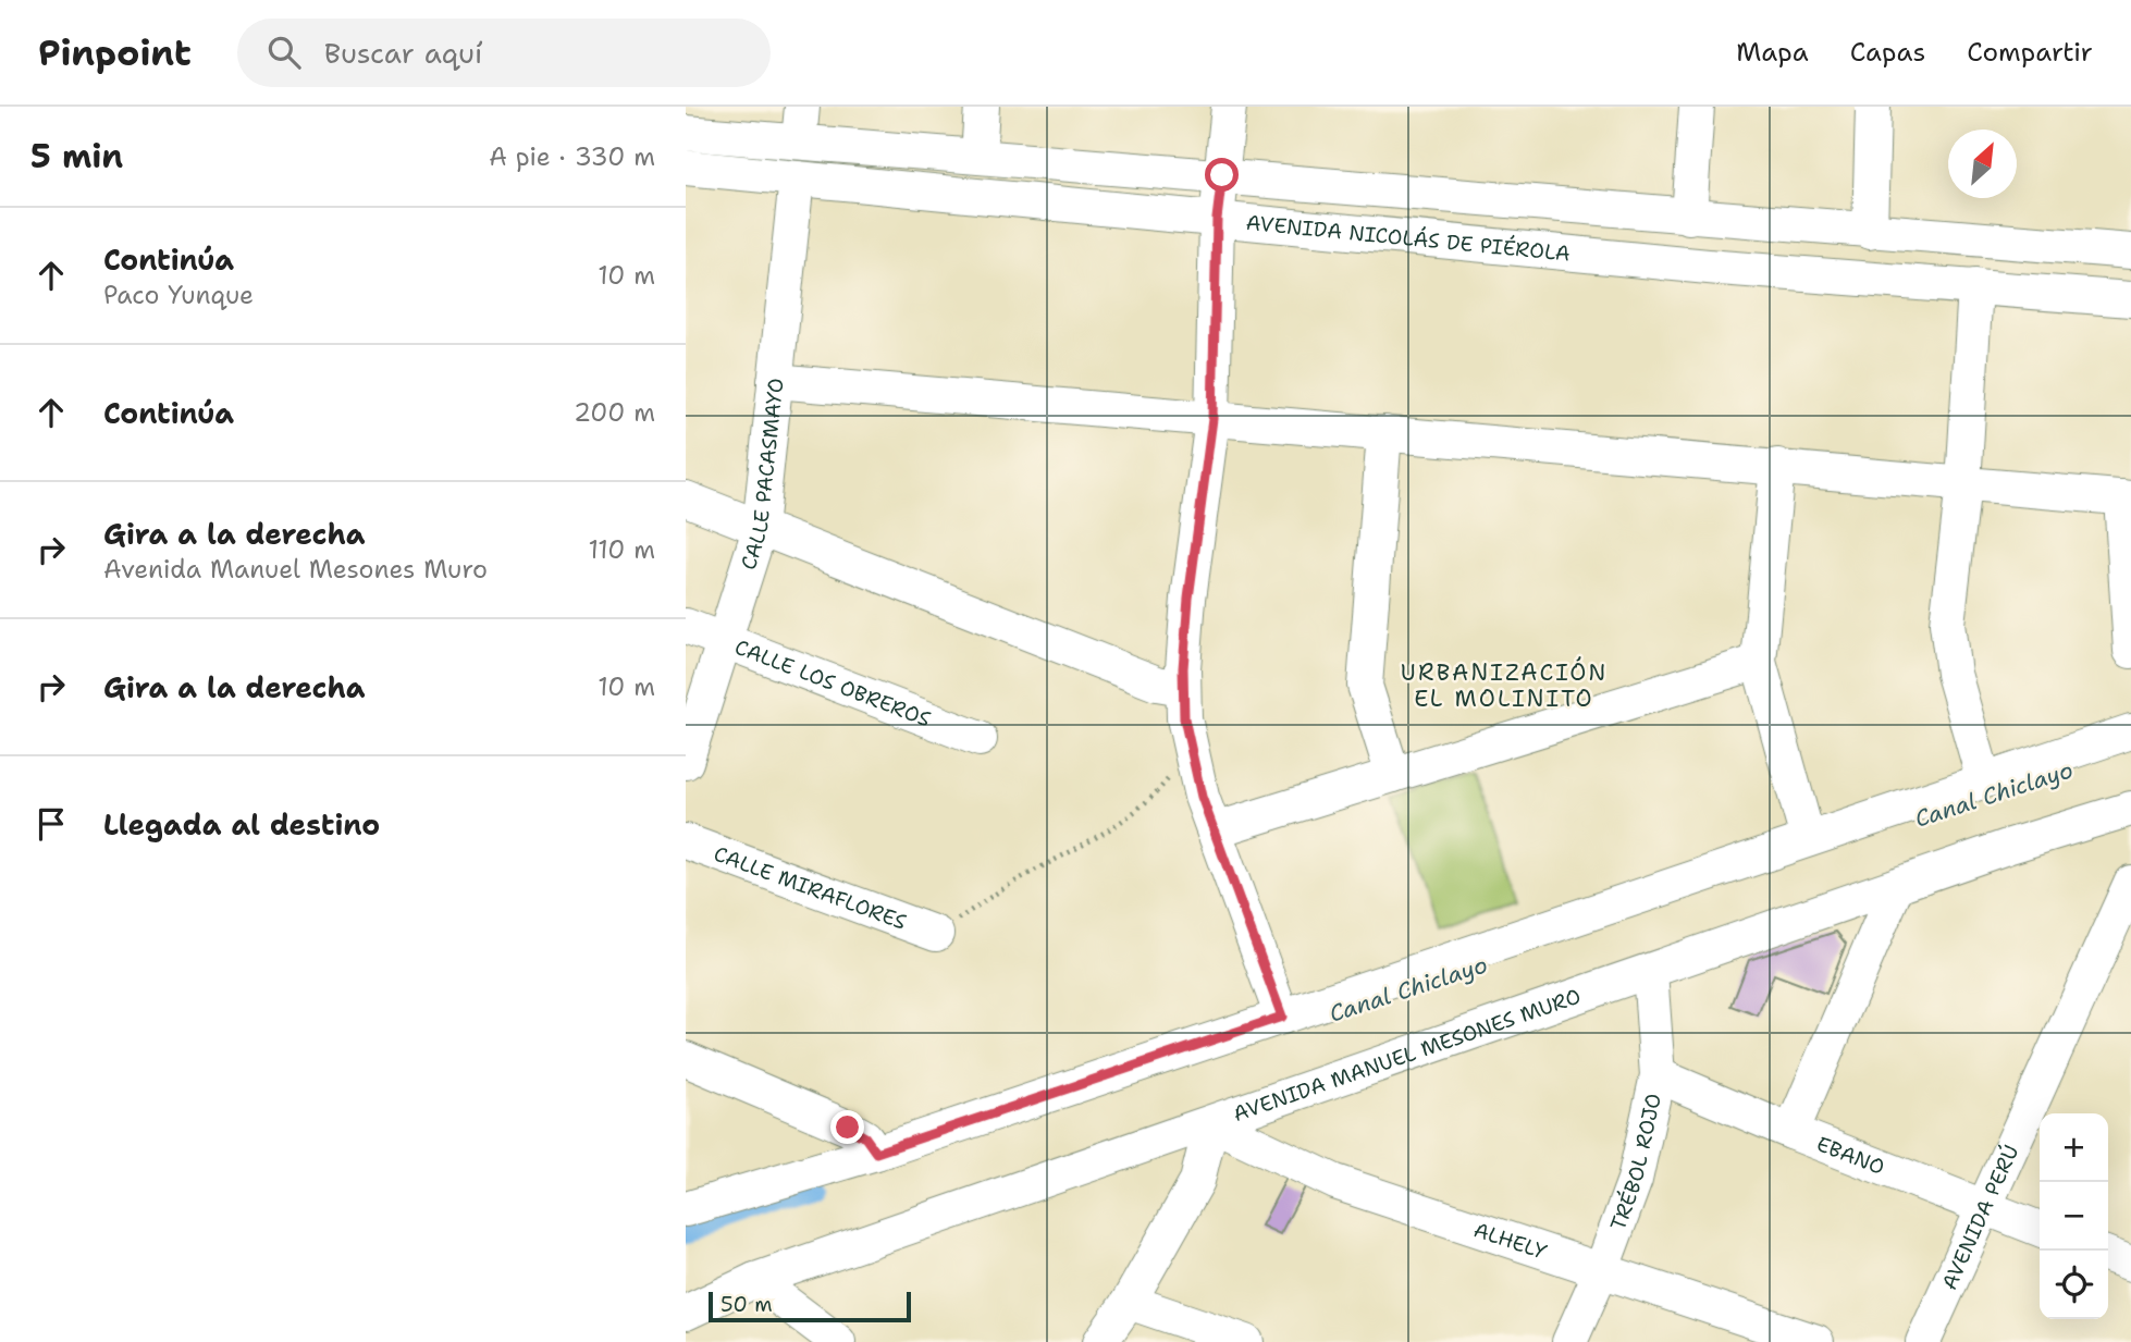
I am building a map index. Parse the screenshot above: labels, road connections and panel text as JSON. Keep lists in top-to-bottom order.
{
  "streets": {
    "street": [
      "AVENIDA NICOLÁS DE PIÉROLA",
      "CALLE PACASMAYO",
      "CALLE LOS OBREROS",
      "CALLE MIRAFLORES",
      "AVENIDA MANUEL MESONES MURO",
      "EBANO",
      "TRÉBOL ROJO",
      "AVENIDA PERÚ",
      "ALHELY"
    ]
  },
  "crossings": [
    ["AVENIDA NICOLÁS DE PIÉROLA", "CALLE PACASMAYO"],
    ["CALLE PACASMAYO", "CALLE LOS OBREROS"],
    ["AVENIDA MANUEL MESONES MURO", "TRÉBOL ROJO"],
    ["AVENIDA MANUEL MESONES MURO", "ALHELY"],
    ["EBANO", "TRÉBOL ROJO"],
    ["EBANO", "AVENIDA PERÚ"],
    ["TRÉBOL ROJO", "ALHELY"]
  ],
  "districts": ["URBANIZACIÓN EL MOLINITO"],
  "water": ["Canal Chiclayo"],
  "scale_bar": "50 m",
  "north": "top right",
  "page": {
    "header": "Pinpoint",
    "search": "Buscar aquí",
    "nav": ["Mapa", "Capas", "Compartir"],
    "heading": ["5 min", "A pie · 330 m"],
    "list": [
      ["Continúa", "Paco Yunque", "10 m"],
      ["Continúa", "200 m"],
      ["Gira a la derecha", "Avenida Manuel Mesones Muro", "110 m"],
      ["Gira a la derecha", "10 m"],
      "Llegada al destino"
    ],
    "map_buttons": ["+", "−"],
    "scale": "50 m"
  }
}
